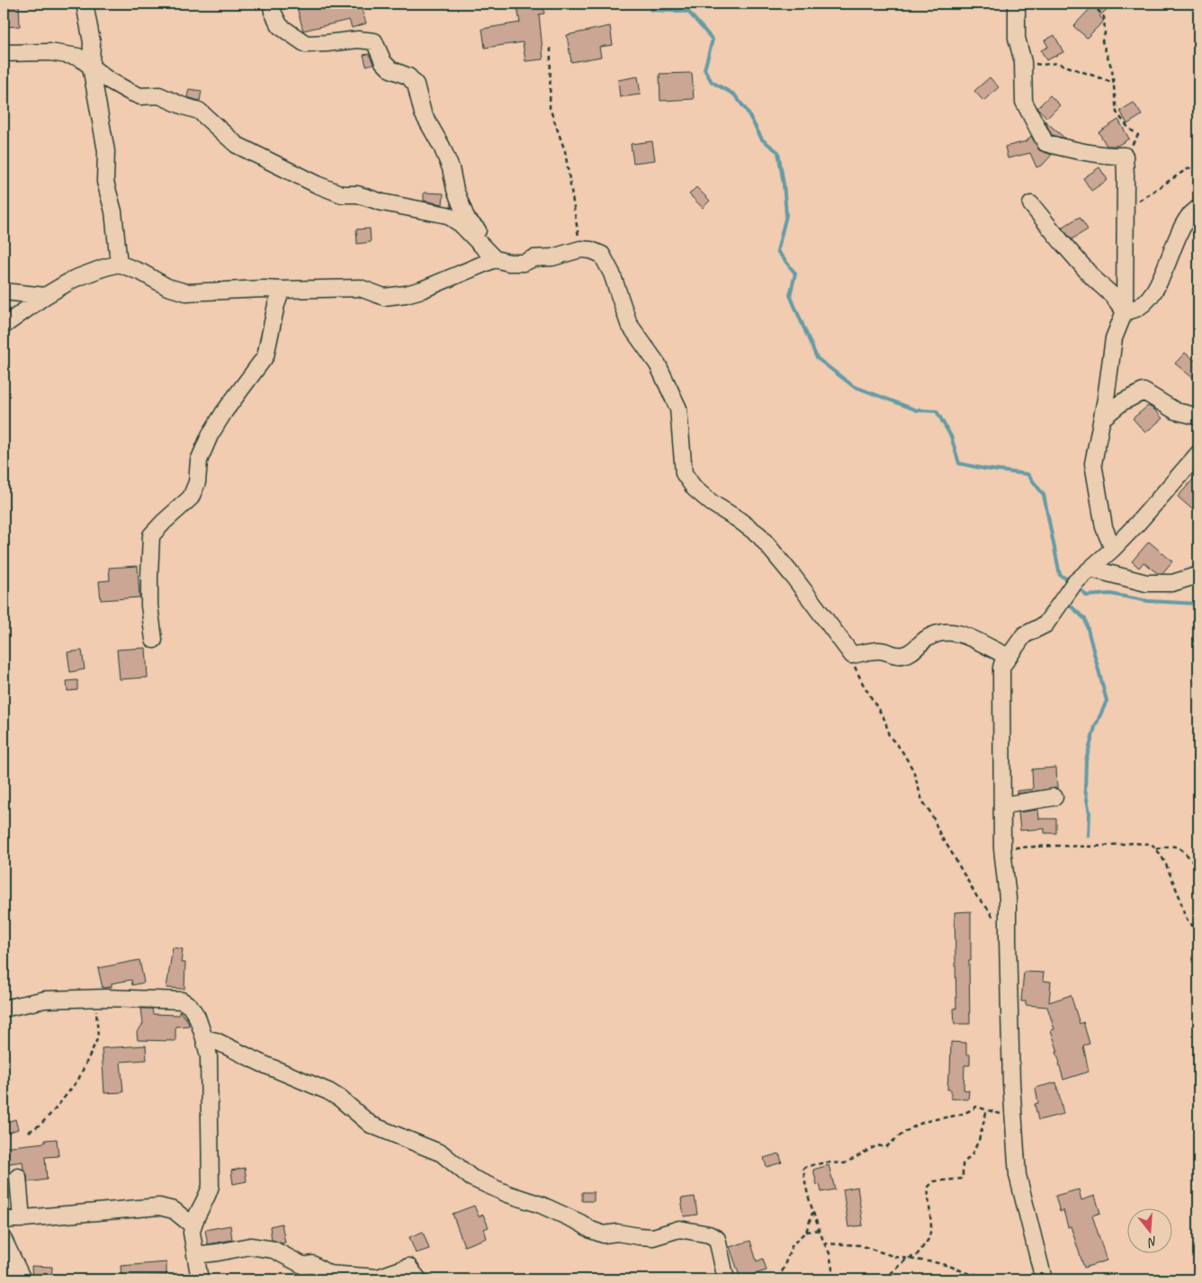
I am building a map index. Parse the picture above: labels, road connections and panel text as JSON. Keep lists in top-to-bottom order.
{
  "north": "bottom"
}
